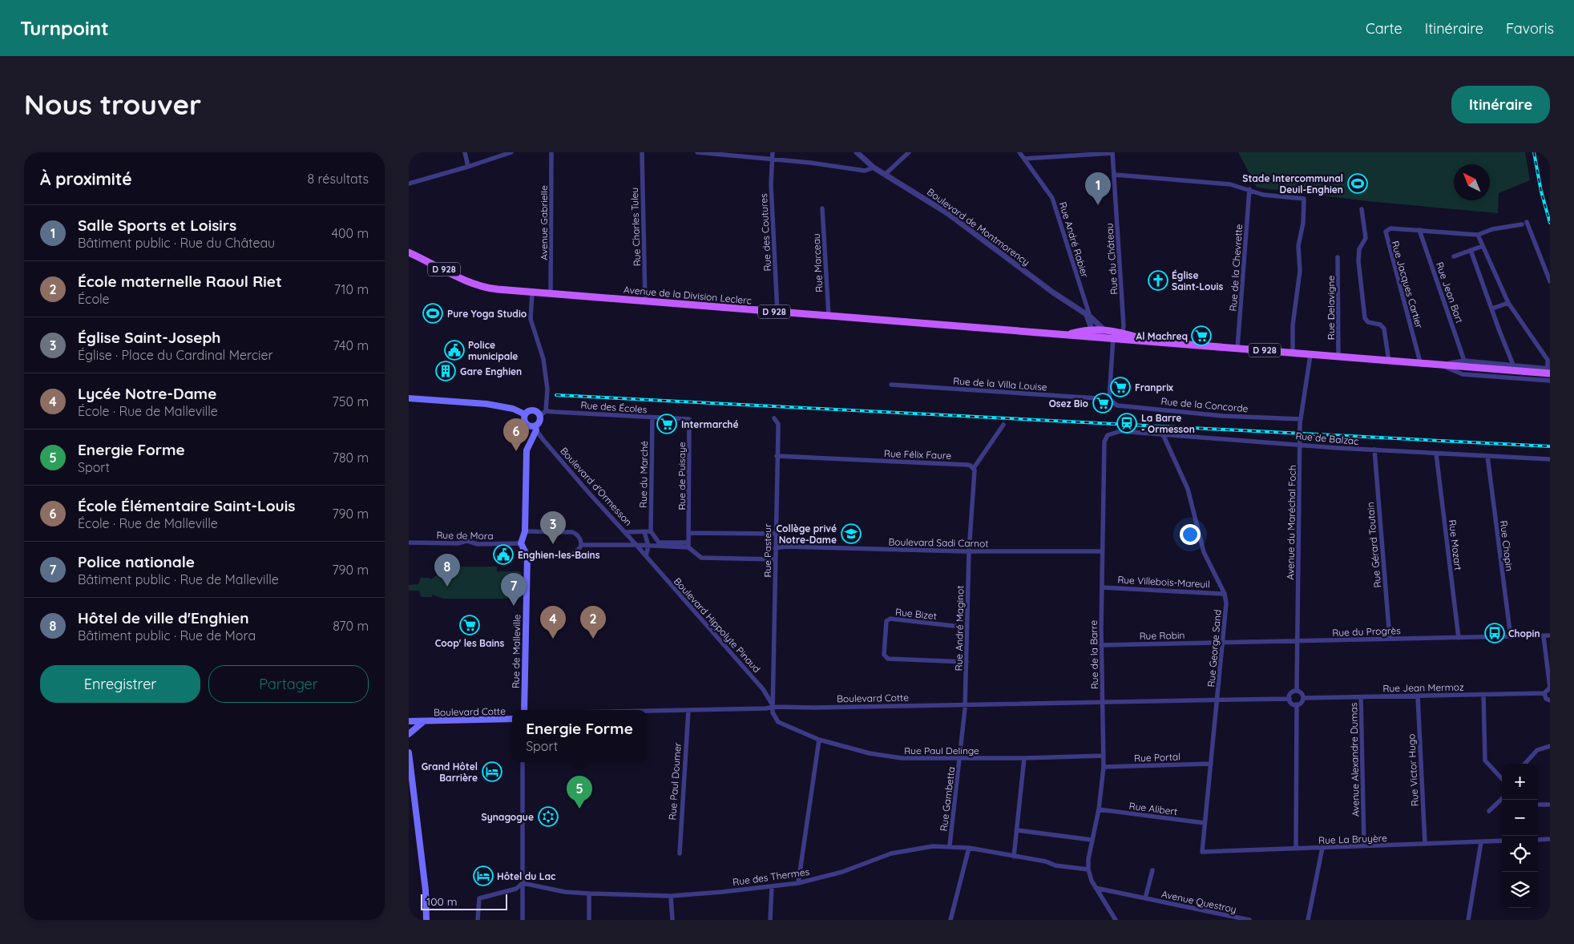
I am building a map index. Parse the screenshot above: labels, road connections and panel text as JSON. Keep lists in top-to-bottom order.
{
  "streets": {
    "main road": [
      "D 928",
      "Avenue de la Division Leclerc",
      "Rue de Malleville",
      "Boulevard Cotte"
    ],
    "street": [
      "Avenue Gabrielle",
      "Rue Charles Tuleu",
      "Boulevard de Montmorency",
      "Rue des Coutures",
      "Rue André Rabier",
      "Rue du Château",
      "Rue Marceau",
      "Rue de la Chevrette",
      "Rue Jacques Cartier",
      "Rue Jean Bart",
      "Rue Delavigne",
      "Rue de la Villa Louise",
      "Rue de la Concorde",
      "Rue des Écoles",
      "Rue de Balzac",
      "Rue Félix Faure",
      "Rue du Marché",
      "Rue de Puisaye",
      "Boulevard d'Ormesson",
      "Avenue du Maréchal Foch",
      "Rue de Mora",
      "Boulevard Sadi Carnot",
      "Rue Gérard Toutain",
      "Rue Mozart",
      "Rue Chopin",
      "Rue Pasteur",
      "Rue Villebois-Mareuil",
      "Rue Bizet",
      "Boulevard Hippolyte Pinaud",
      "Rue André Maginot",
      "Rue du Progrès",
      "Rue Robin",
      "Rue George Sand",
      "Rue de la Barre",
      "Rue Jean Mermoz",
      "Rue Paul Delinge",
      "Rue Portal",
      "Avenue Alexandre Dumas",
      "Rue Victor Hugo",
      "Rue Paul Doumer",
      "Rue Gambetta",
      "Rue Alibert",
      "Rue La Bruyère",
      "Rue des Thermes",
      "Avenue Questroy"
    ]
  },
  "crossings": [
    ["Avenue Gabrielle", "Avenue de la Division Leclerc"],
    ["Rue Charles Tuleu", "Avenue de la Division Leclerc"],
    ["Boulevard de Montmorency", "Rue André Rabier"],
    ["Boulevard de Montmorency", "Avenue de la Division Leclerc"],
    ["Rue des Coutures", "Avenue de la Division Leclerc"],
    ["Rue du Château", "Avenue de la Division Leclerc"],
    ["Rue du Château", "Rue de la Villa Louise"],
    ["Rue du Château", "Rue de la Concorde"],
    ["Rue Marceau", "Avenue de la Division Leclerc"],
    ["Rue de la Chevrette", "D 928"],
    ["Rue de la Chevrette", "Avenue de la Division Leclerc"],
    ["D 928", "Avenue de la Division Leclerc"],
    ["D 928", "Rue Delavigne"],
    ["D 928", "Avenue du Maréchal Foch"],
    ["Rue Jacques Cartier", "Rue Jean Bart"],
    ["Rue de la Villa Louise", "Rue de la Concorde"],
    ["Rue de la Concorde", "Avenue du Maréchal Foch"],
    ["Rue des Écoles", "Rue du Marché"],
    ["Rue des Écoles", "Rue de Puisaye"],
    ["Rue de Balzac", "Avenue du Maréchal Foch"],
    ["Rue de Balzac", "Rue Gérard Toutain"],
    ["Rue de Balzac", "Rue Mozart"],
    ["Rue de Balzac", "Rue Chopin"],
    ["Rue de Balzac", "Rue George Sand"],
    ["Rue de Balzac", "Rue de la Barre"],
    ["Rue Félix Faure", "Rue Pasteur"],
    ["Boulevard d'Ormesson", "Boulevard Hippolyte Pinaud"],
    ["Avenue du Maréchal Foch", "Rue du Progrès"],
    ["Avenue du Maréchal Foch", "Rue Jean Mermoz"],
    ["Rue de Mora", "Rue de Malleville"],
    ["Boulevard Sadi Carnot", "Rue Pasteur"],
    ["Boulevard Sadi Carnot", "Rue André Maginot"],
    ["Boulevard Sadi Carnot", "Rue de la Barre"],
    ["Rue Gérard Toutain", "Rue du Progrès"],
    ["Rue Mozart", "Rue du Progrès"],
    ["Rue Chopin", "Rue du Progrès"],
    ["Rue Pasteur", "Boulevard Hippolyte Pinaud"],
    ["Rue Pasteur", "Boulevard Cotte"],
    ["Rue Pasteur", "Rue Paul Delinge"],
    ["Rue Villebois-Mareuil", "Rue George Sand"],
    ["Rue Villebois-Mareuil", "Rue de la Barre"],
    ["Rue Bizet", "Rue André Maginot"],
    ["Boulevard Hippolyte Pinaud", "Boulevard Cotte"],
    ["Boulevard Hippolyte Pinaud", "Rue Paul Delinge"],
    ["Rue André Maginot", "Boulevard Cotte"],
    ["Rue André Maginot", "Rue Gambetta"],
    ["Rue du Progrès", "Rue Robin"],
    ["Rue du Progrès", "Rue George Sand"],
    ["Rue Robin", "Rue George Sand"],
    ["Rue Robin", "Rue de la Barre"],
    ["Rue George Sand", "Boulevard Cotte"],
    ["Rue George Sand", "Rue Portal"],
    ["Rue George Sand", "Rue Alibert"],
    ["Rue George Sand", "Rue La Bruyère"],
    ["Rue de la Barre", "Boulevard Cotte"],
    ["Rue de la Barre", "Rue Paul Delinge"],
    ["Rue de la Barre", "Rue Portal"],
    ["Rue de la Barre", "Rue Alibert"],
    ["Rue de la Barre", "Rue des Thermes"],
    ["Rue Jean Mermoz", "Avenue Alexandre Dumas"],
    ["Rue Jean Mermoz", "Rue Victor Hugo"],
    ["Boulevard Cotte", "Rue Paul Delinge"],
    ["Boulevard Cotte", "Rue Paul Doumer"],
    ["Boulevard Cotte", "Rue Gambetta"],
    ["Rue Paul Delinge", "Rue Gambetta"],
    ["Avenue Alexandre Dumas", "Rue La Bruyère"],
    ["Rue Victor Hugo", "Rue La Bruyère"],
    ["Rue Gambetta", "Rue des Thermes"]
  ],
  "places": {
    "sports": ["Stade Intercommunal Deuil-Enghien", "Pure Yoga Studio"],
    "church": ["Église Saint-Louis"],
    "supermarket": [
      "Al Machreq",
      "Franprix",
      "Osez Bio",
      "Intermarché",
      "Coop' les Bains"
    ],
    "public building": ["Police municipale", "Enghien-les-Bains"],
    "building": ["Gare Enghien"],
    "station": ["La Barre - Ormesson"],
    "school or university": ["Collège privé Notre-Dame"],
    "bus stop": ["Chopin"],
    "hotel": ["Grand Hôtel Barrière", "Hôtel du Lac"],
    "synagogue": ["Synagogue"]
  },
  "scale_bar": "100 m",
  "north": "top left",
  "page": {
    "header": "Turnpoint",
    "nav": ["Carte", "Itinéraire", "Favoris"],
    "buttons": [
      "Itinéraire",
      ["Enregistrer", "Partager"]
    ],
    "title": "Nous trouver",
    "heading": ["À proximité", "8 résultats"],
    "pins": [
      "1",
      "6",
      "3",
      "8",
      "7",
      "2",
      "4",
      "5"
    ],
    "list": [
      {
        "mark": "1",
        "name": "Salle Sports et Loisirs",
        "note": "Bâtiment public · Rue du Château",
        "value": "400 m"
      },
      {
        "mark": "2",
        "name": "École maternelle Raoul Riet",
        "note": "École",
        "value": "710 m"
      },
      {
        "mark": "3",
        "name": "Église Saint-Joseph",
        "note": "Église · Place du Cardinal Mercier",
        "value": "740 m"
      },
      {
        "mark": "4",
        "name": "Lycée Notre-Dame",
        "note": "École · Rue de Malleville",
        "value": "750 m"
      },
      {
        "mark": "5",
        "name": "Energie Forme",
        "note": "Sport",
        "value": "780 m"
      },
      {
        "mark": "6",
        "name": "École Élémentaire Saint-Louis",
        "note": "École · Rue de Malleville",
        "value": "790 m"
      },
      {
        "mark": "7",
        "name": "Police nationale",
        "note": "Bâtiment public · Rue de Malleville",
        "value": "790 m"
      },
      {
        "mark": "8",
        "name": "Hôtel de ville d'Enghien",
        "note": "Bâtiment public · Rue de Mora",
        "value": "870 m"
      }
    ],
    "popup": ["Energie Forme", "Sport"],
    "map_buttons": ["+", "−"],
    "scale": "100 m"
  }
}
